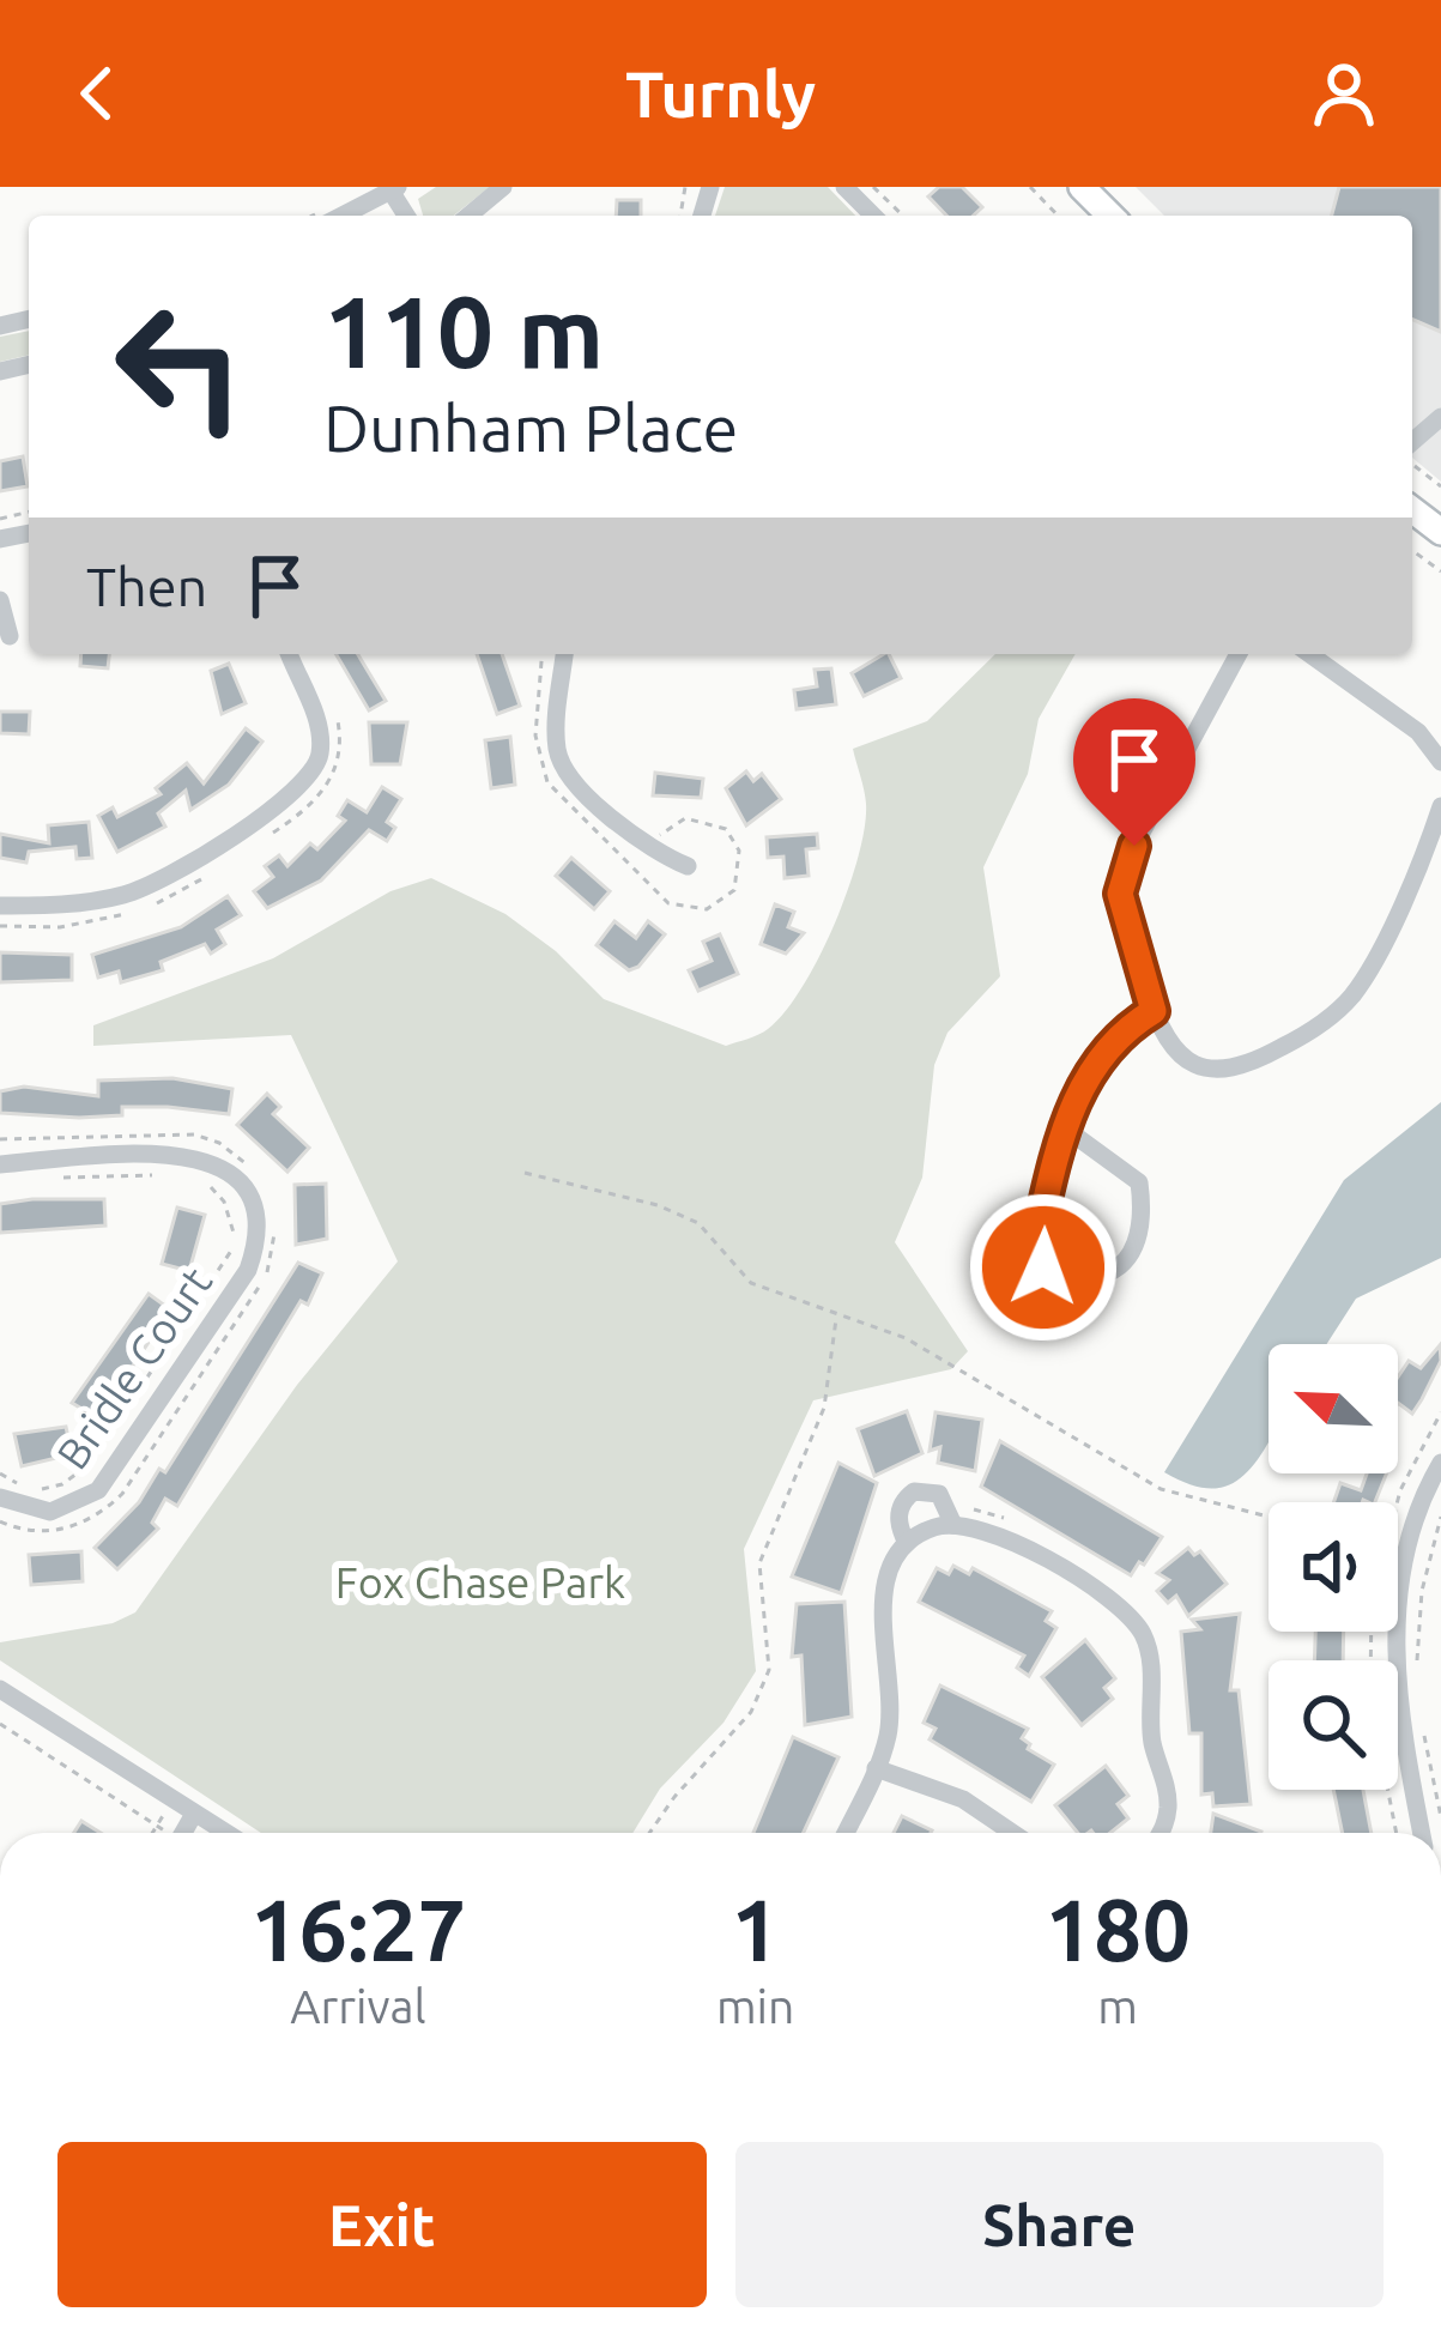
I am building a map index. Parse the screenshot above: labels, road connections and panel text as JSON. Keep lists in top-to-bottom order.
{
  "streets": {
    "street": ["Bridle Court"]
  },
  "parks": ["Fox Chase Park"],
  "north": "top left",
  "page": {
    "header": "Turnly",
    "turn": ["110 m", "Dunham Place"],
    "then": "Then",
    "eta": [
      "16:27",
      "Arrival",
      "1",
      "min",
      "180",
      "m"
    ],
    "buttons": ["Exit", "Share"]
  }
}
